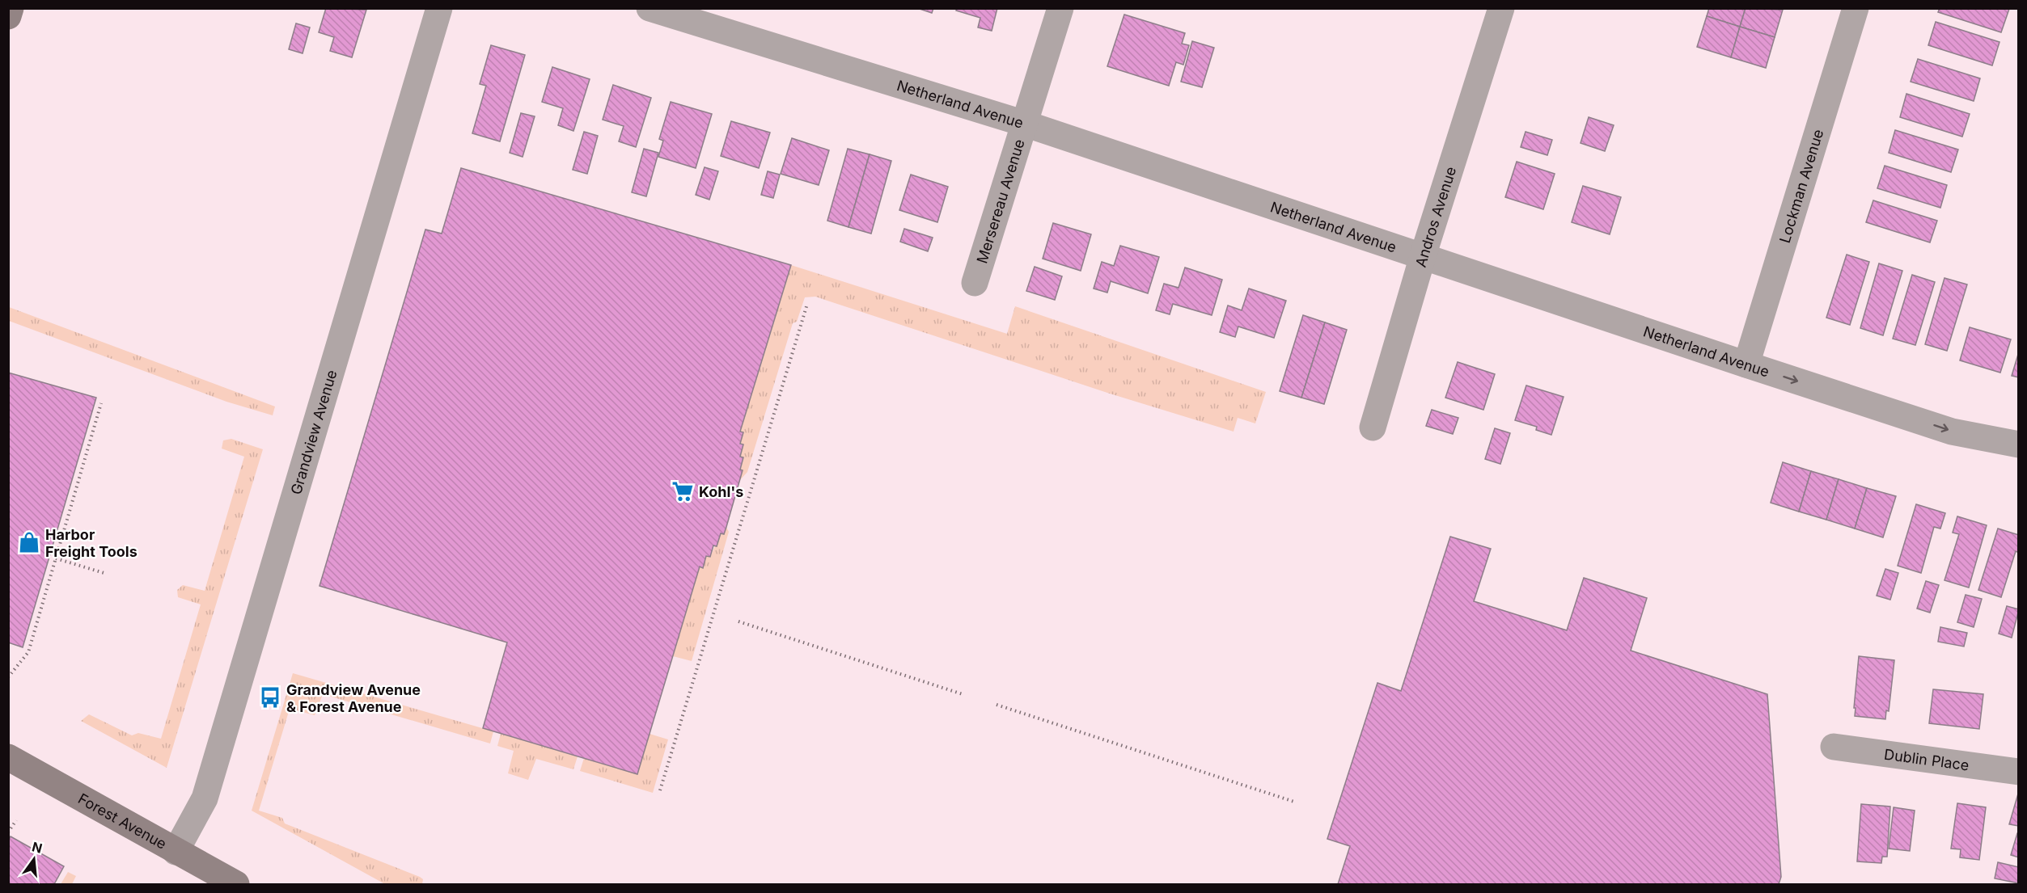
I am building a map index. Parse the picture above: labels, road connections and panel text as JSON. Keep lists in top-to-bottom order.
{
  "streets": {
    "main road": ["Forest Avenue"],
    "street": [
      "Netherland Avenue",
      "Lockman Avenue",
      "Mersereau Avenue",
      "Andros Avenue",
      "Grandview Avenue",
      "Dublin Place"
    ]
  },
  "crossings": [
    ["Netherland Avenue", "Lockman Avenue"],
    ["Netherland Avenue", "Mersereau Avenue"],
    ["Netherland Avenue", "Andros Avenue"],
    ["Grandview Avenue", "Forest Avenue"]
  ],
  "places": {
    "supermarket": ["Kohl's"],
    "shop": ["Harbor Freight Tools"],
    "bus stop": ["Grandview Avenue & Forest Avenue"]
  },
  "north": "top"
}
